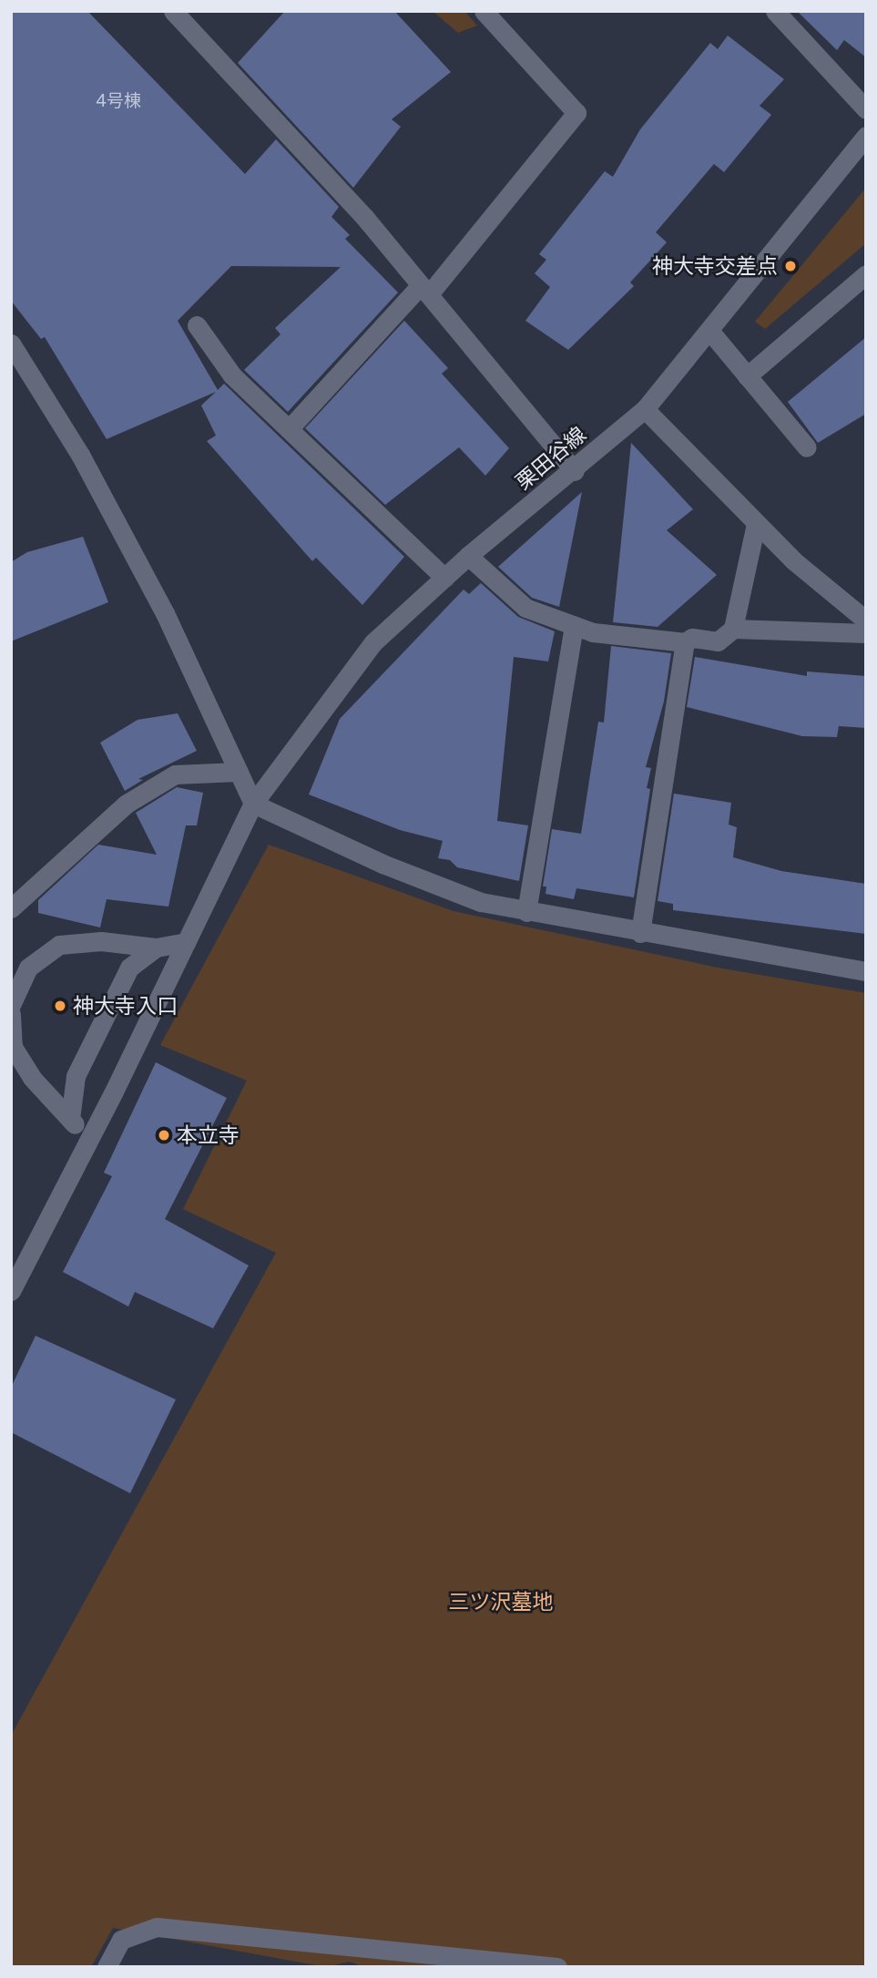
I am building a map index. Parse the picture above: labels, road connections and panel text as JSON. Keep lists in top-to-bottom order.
{
  "streets": {
    "street": ["栗田谷線"]
  },
  "parks": ["三ツ沢墓地"],
  "places": ["神大寺交差点", "神大寺入口", "本立寺"],
  "house_numbers": ["4号棟"]
}
